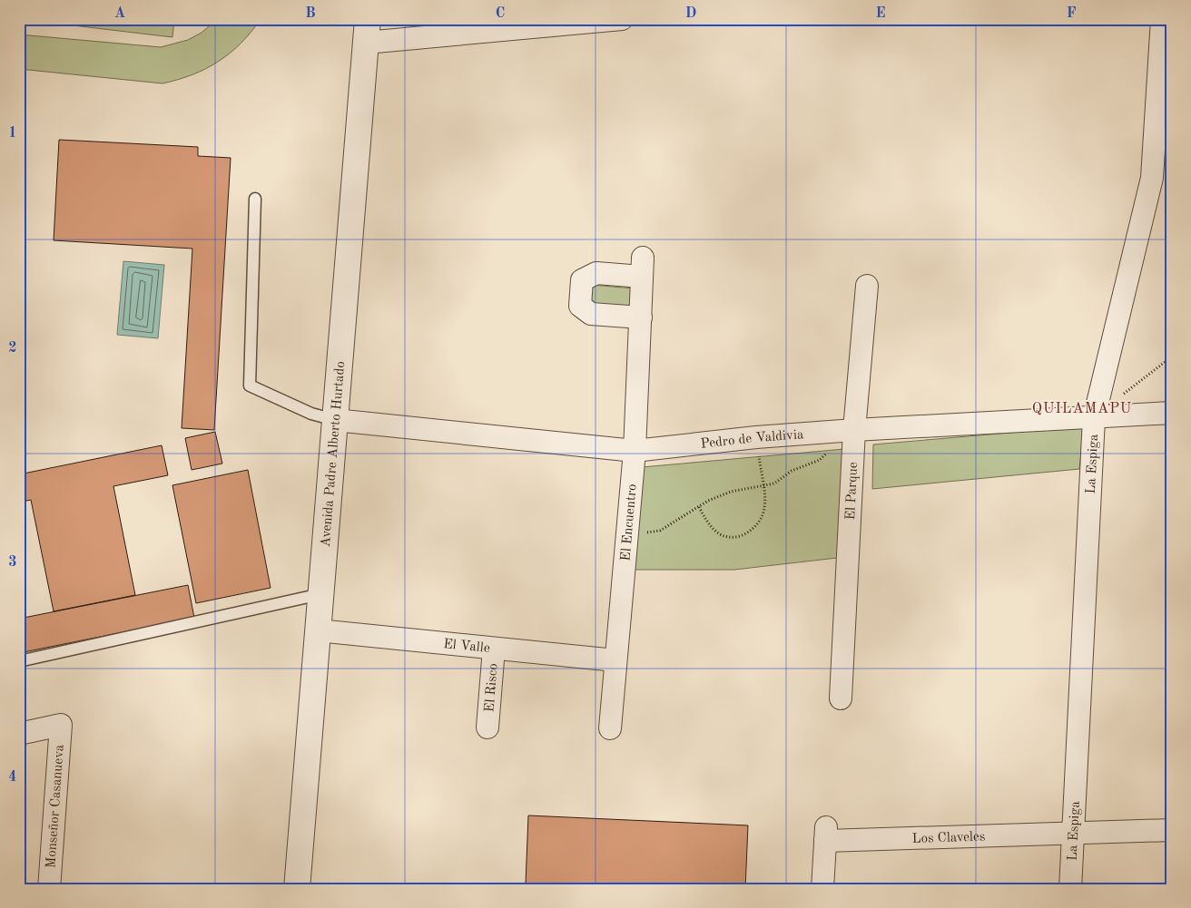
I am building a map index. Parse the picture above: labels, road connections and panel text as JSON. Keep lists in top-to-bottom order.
{
  "streets": {
    "street": [
      "Pedro de Valdivia",
      "Avenida Padre Alberto Hurtado",
      "La Espiga",
      "El Parque",
      "El Encuentro",
      "El Valle",
      "El Risco",
      "Monseñor Casanueva",
      "Los Claveles"
    ]
  },
  "crossings": [
    ["Pedro de Valdivia", "Avenida Padre Alberto Hurtado"],
    ["Pedro de Valdivia", "La Espiga"],
    ["Pedro de Valdivia", "El Parque"],
    ["Pedro de Valdivia", "El Encuentro"],
    ["Avenida Padre Alberto Hurtado", "El Valle"],
    ["La Espiga", "Los Claveles"],
    ["El Encuentro", "El Valle"],
    ["El Valle", "El Risco"]
  ],
  "districts": ["QUILAMAPU"],
  "grid": {
    "columns": [
      "A",
      "B",
      "C",
      "D",
      "E",
      "F"
    ],
    "rows": [
      "1",
      "2",
      "3",
      "4"
    ]
  }
}
